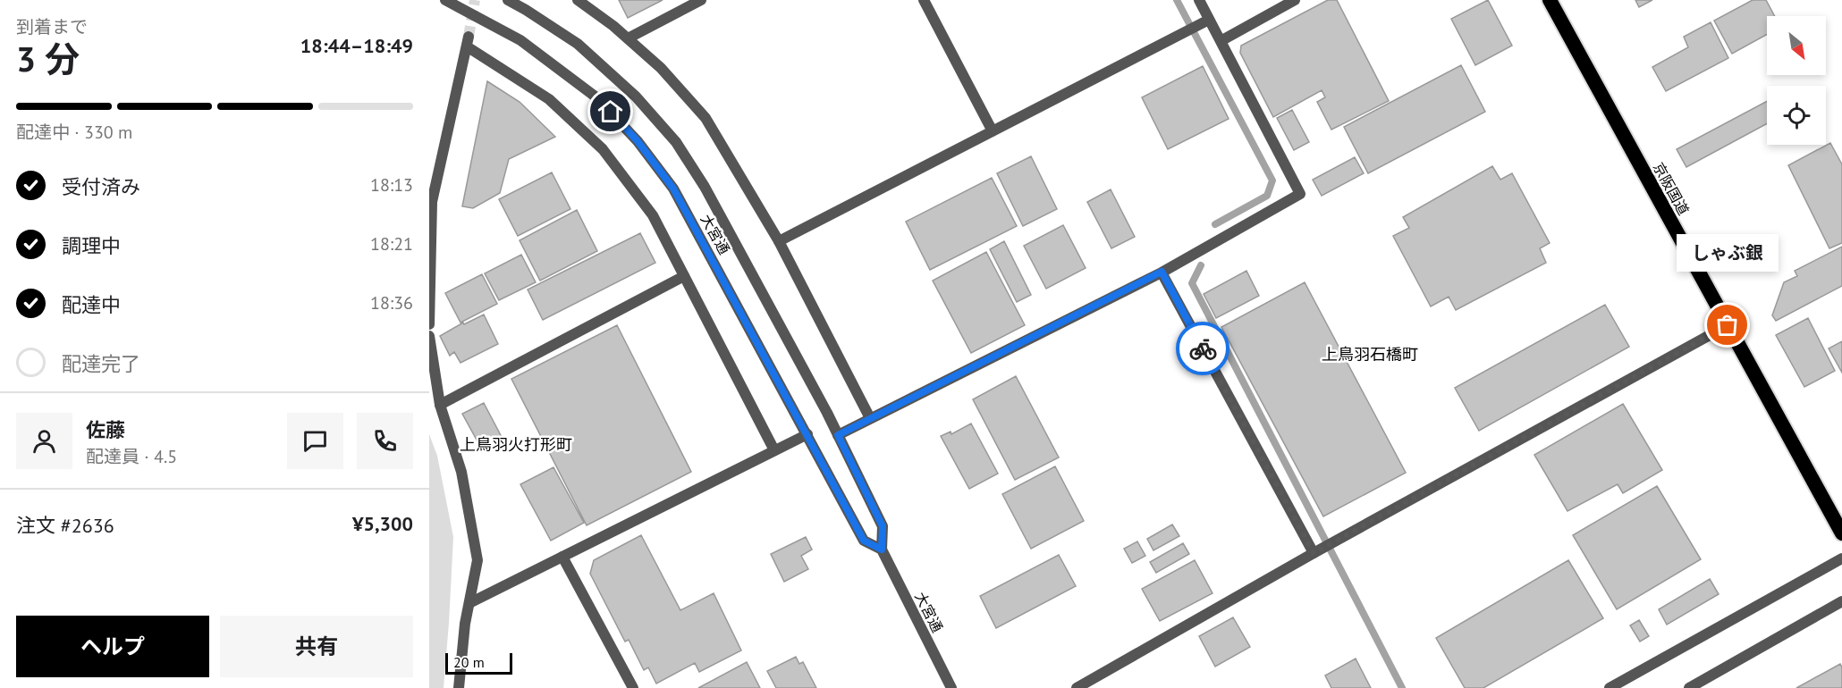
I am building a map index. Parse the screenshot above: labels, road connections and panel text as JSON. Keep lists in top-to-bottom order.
{
  "streets": {
    "highway": ["京阪国道"],
    "street": ["大宮通"]
  },
  "districts": ["上鳥羽石橋町", "上鳥羽火打形町"],
  "places": ["しゃぶ銀"],
  "scale_bar": "20 m",
  "north": "bottom right",
  "page": {
    "heading": ["3 分", "到着まで", "18:44–18:49"],
    "panel": [
      "佐藤",
      "配達員 · 4.5",
      "注文 #2636",
      "¥5,300"
    ],
    "bar": "配達中 · 330 m",
    "list": [
      ["受付済み", "18:13"],
      ["調理中", "18:21"],
      ["配達中", "18:36"],
      "配達完了"
    ],
    "bubble": "しゃぶ銀",
    "buttons": ["ヘルプ", "共有"],
    "scale": "20 m"
  }
}
